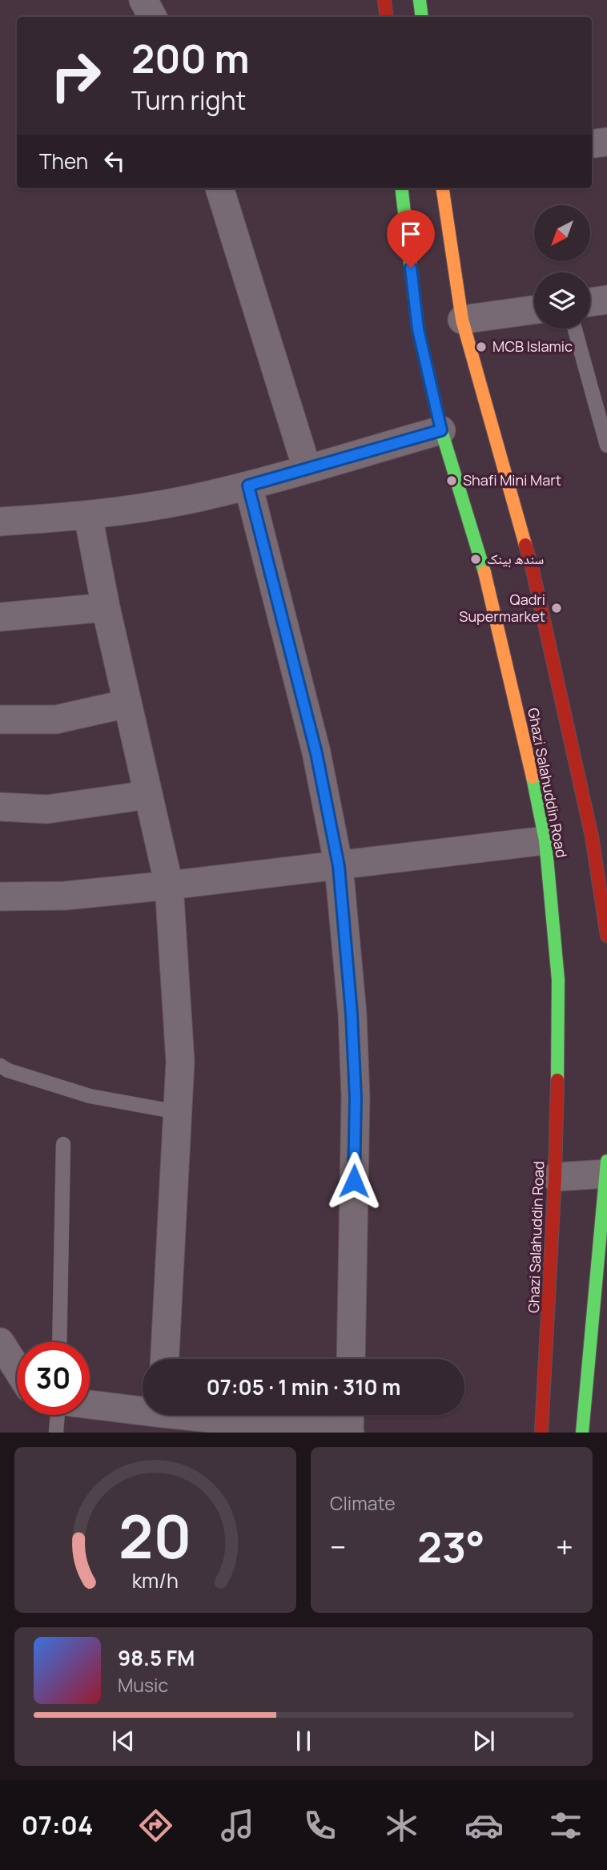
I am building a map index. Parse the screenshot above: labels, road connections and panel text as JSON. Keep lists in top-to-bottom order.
{
  "streets": {
    "main road": ["Ghazi Salahuddin Road"]
  },
  "places": [
    "MCB Islamic",
    "Shafi Mini Mart",
    "سندھ بینک",
    "Qadri Supermarket"
  ],
  "north": "bottom left",
  "page": {
    "turn": ["200 m", "Turn right"],
    "then": "Then",
    "limit": "30",
    "trip": "07:05 · 1 min · 310 m",
    "tile": "Climate",
    "heat": ["−", "23°", "+"],
    "song": ["98.5 FM", "Music"],
    "tabs": "07:04",
    "gauge": ["20", "km/h"]
  }
}
